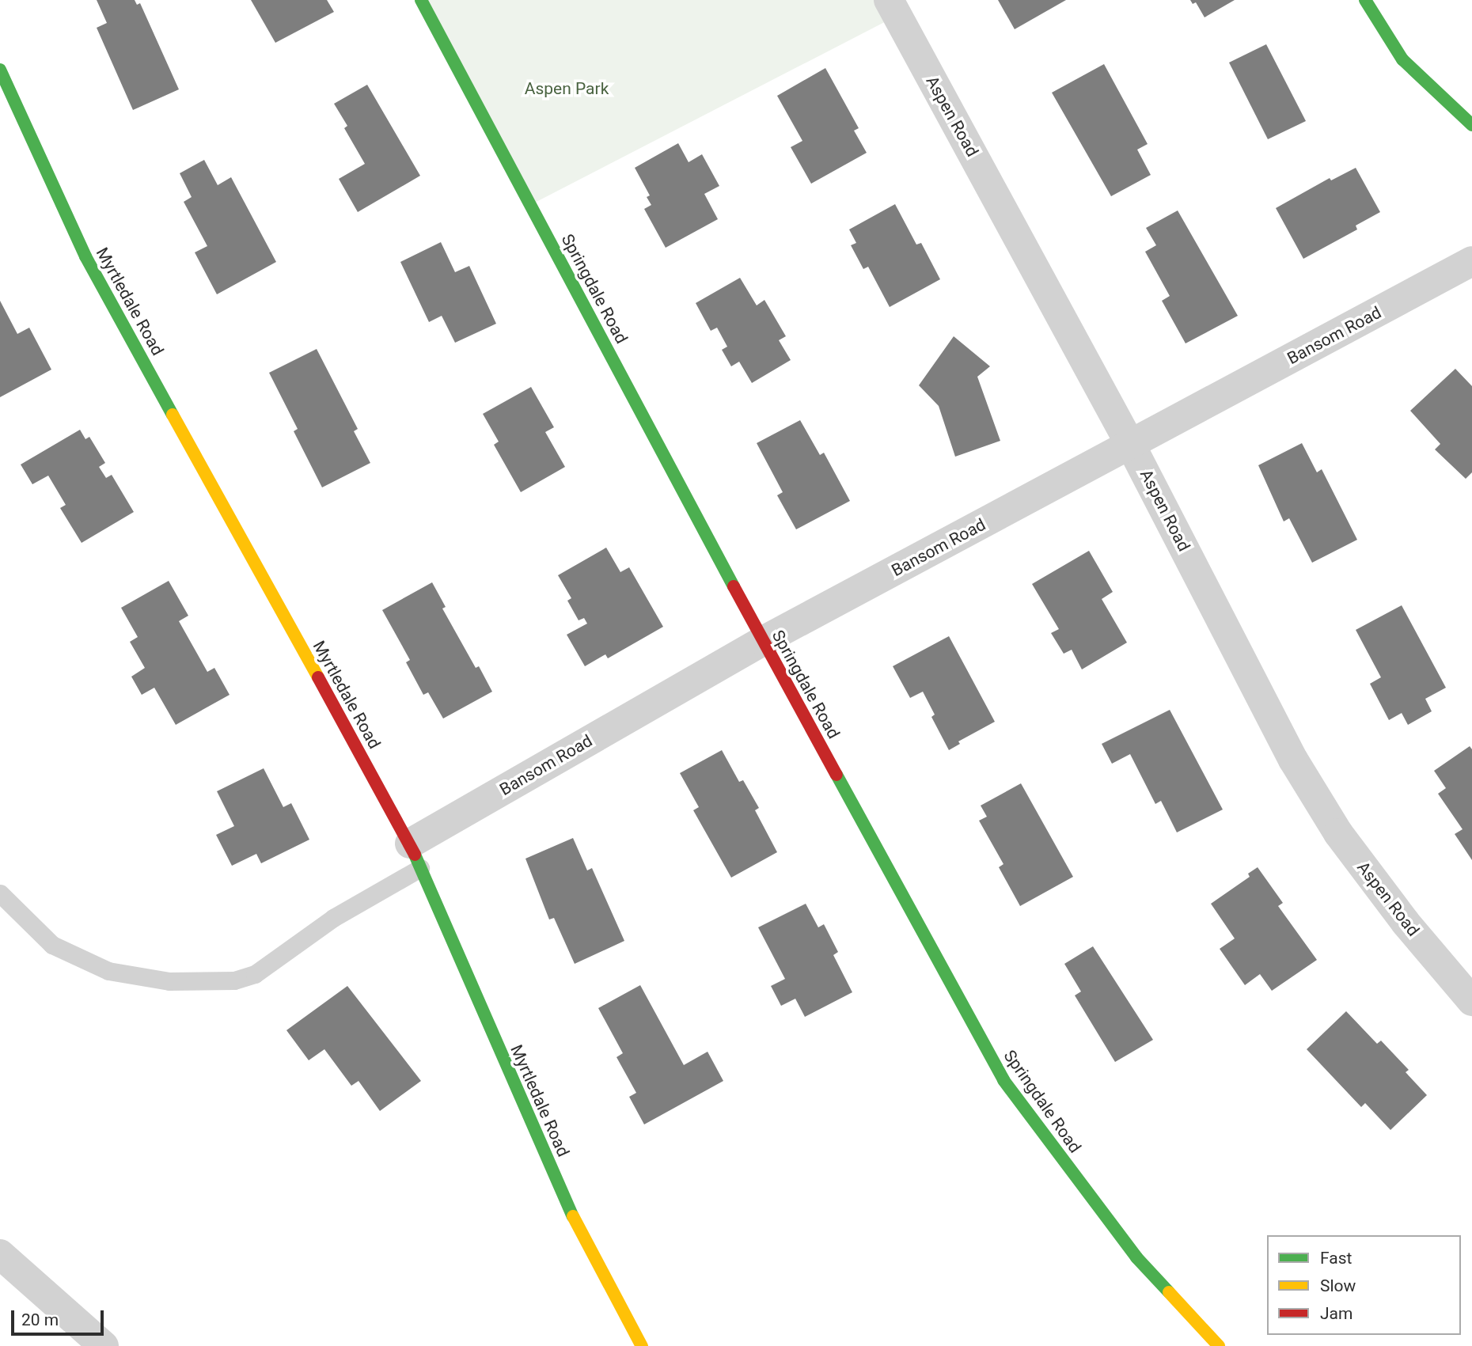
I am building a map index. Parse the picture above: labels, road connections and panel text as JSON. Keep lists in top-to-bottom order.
{
  "streets": {
    "street": [
      "Aspen Road",
      "Springdale Road",
      "Myrtledale Road",
      "Bansom Road"
    ]
  },
  "crossings": [
    ["Aspen Road", "Bansom Road"],
    ["Springdale Road", "Bansom Road"],
    ["Myrtledale Road", "Bansom Road"]
  ],
  "parks": ["Aspen Park"],
  "legend": ["Fast", "Slow", "Jam"],
  "scale_bar": "20 m"
}
